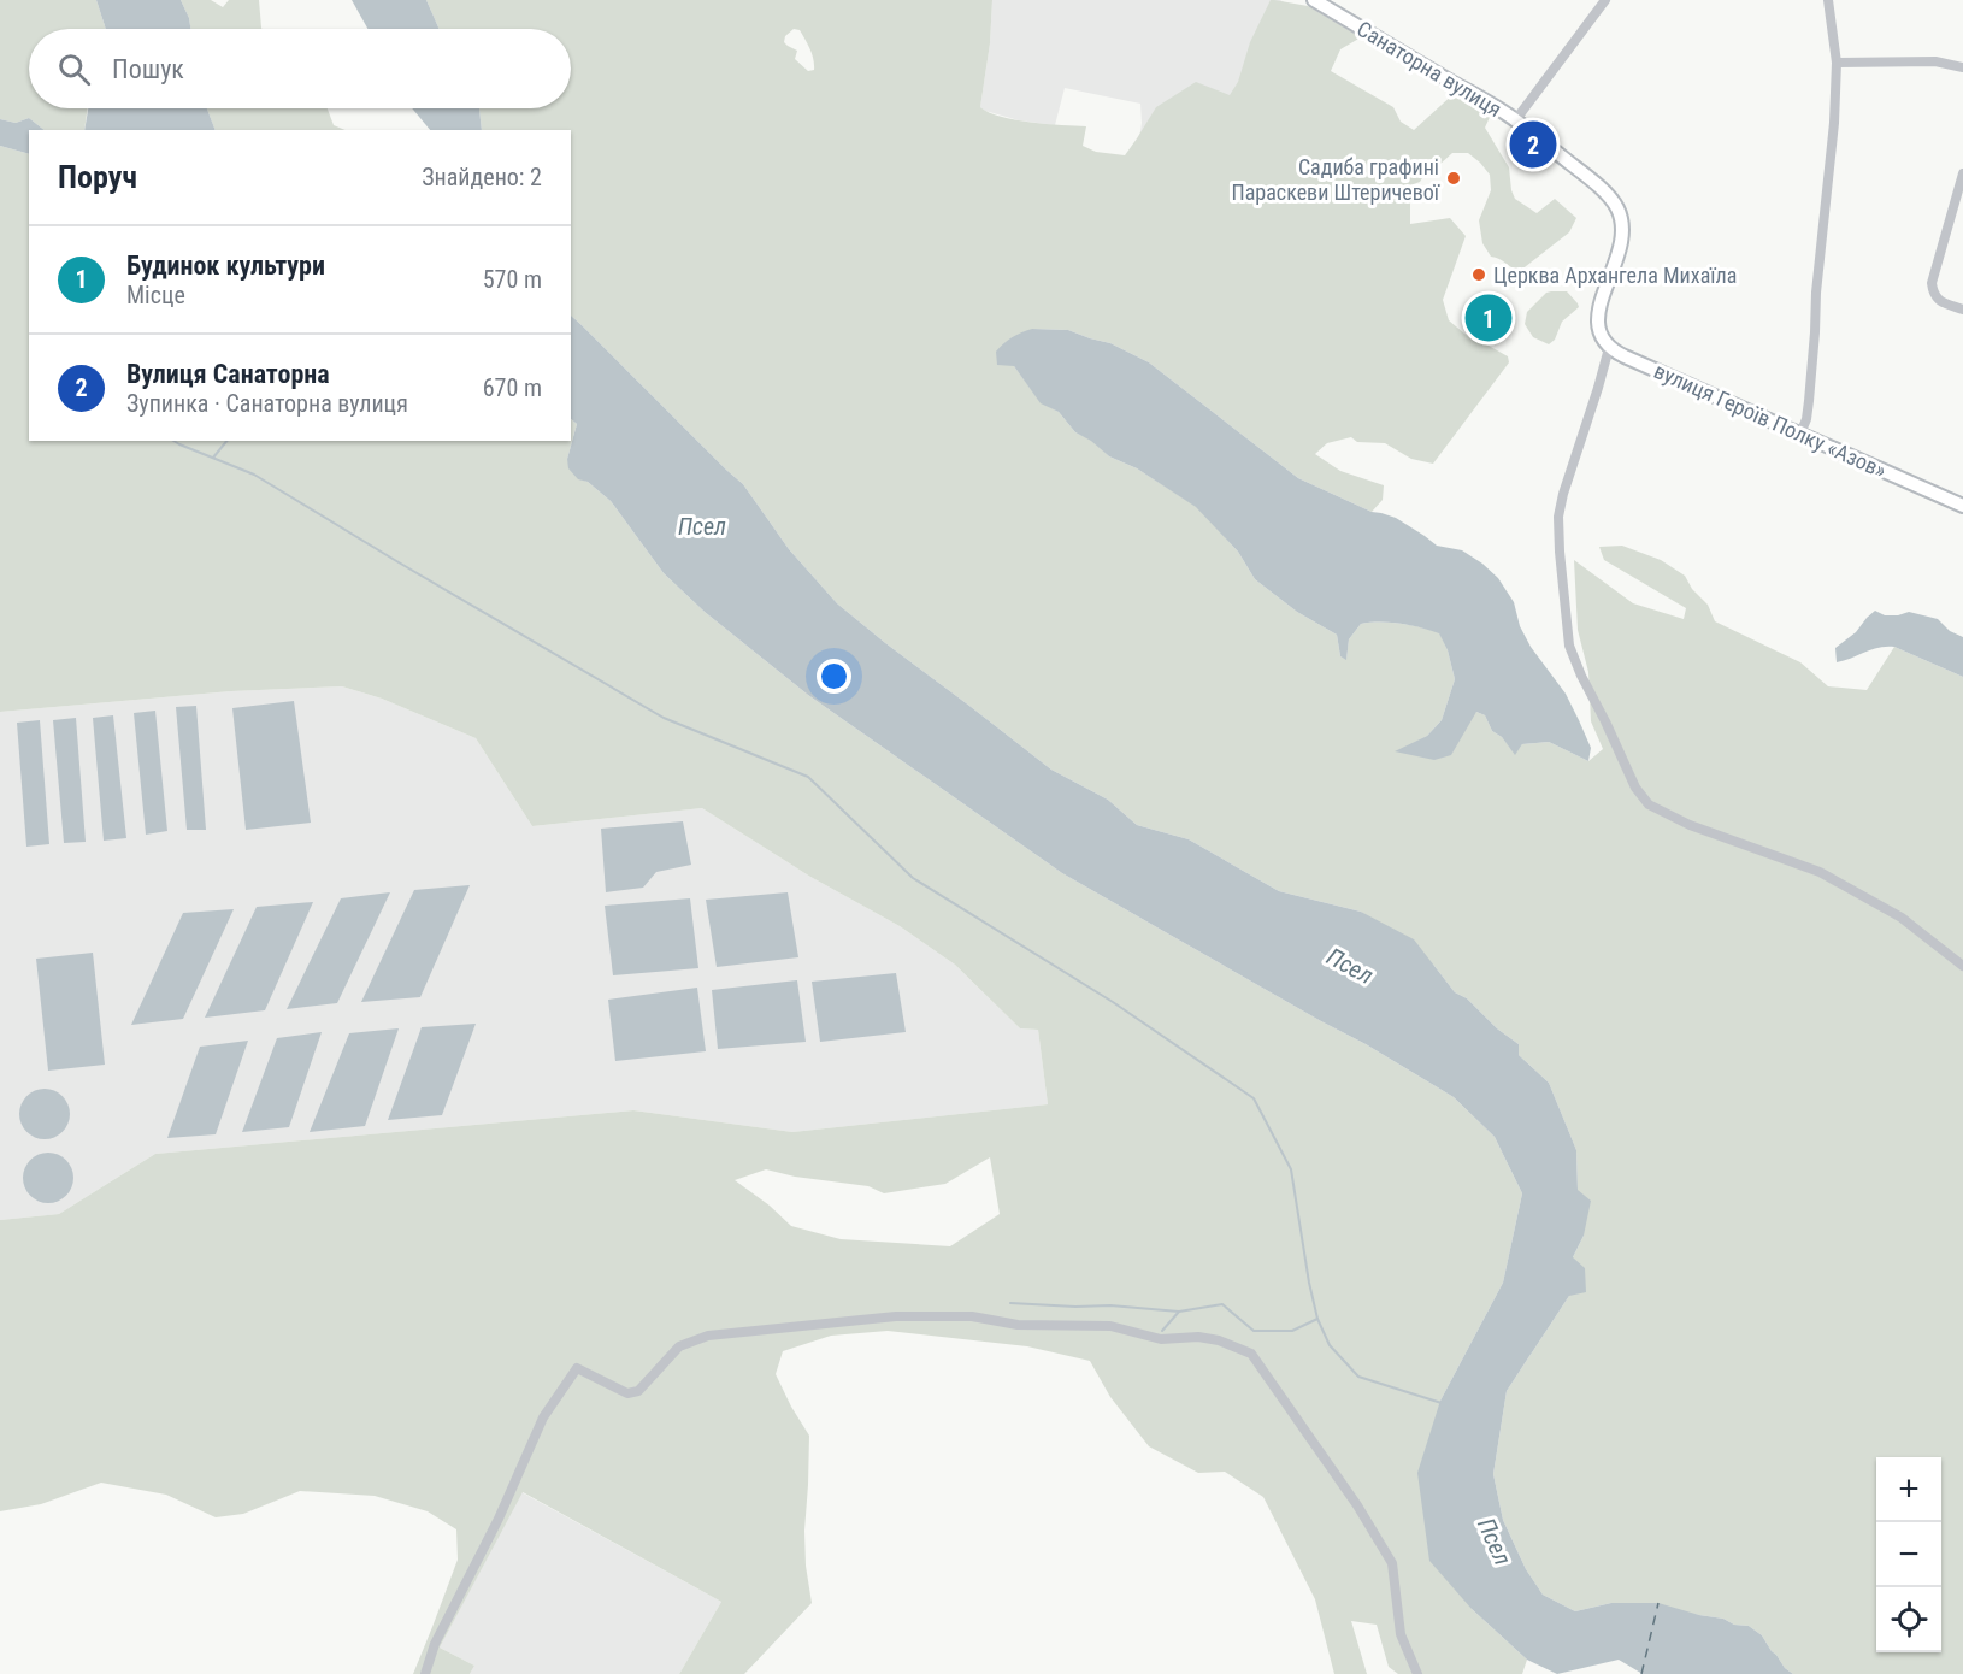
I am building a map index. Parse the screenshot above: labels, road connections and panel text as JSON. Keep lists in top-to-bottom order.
{
  "streets": {
    "main road": ["Санаторна вулиця", "вулиця Героїв Полку «Азов»"]
  },
  "crossings": [
    ["Санаторна вулиця", "вулиця Героїв Полку «Азов»"]
  ],
  "water": ["Псел"],
  "places": ["Садиба графині Параскеви Штеричевої", "Церква Архангела Михаїла"],
  "page": {
    "search": "Пошук",
    "pins": ["2", "1"],
    "heading": ["Поруч", "Знайдено: 2"],
    "list": [
      {
        "mark": "1",
        "name": "Будинок культури",
        "note": "Місце",
        "value": "570 m"
      },
      {
        "mark": "2",
        "name": "Вулиця Санаторна",
        "note": "Зупинка · Санаторна вулиця",
        "value": "670 m"
      }
    ],
    "map_buttons": ["+", "−"]
  }
}
